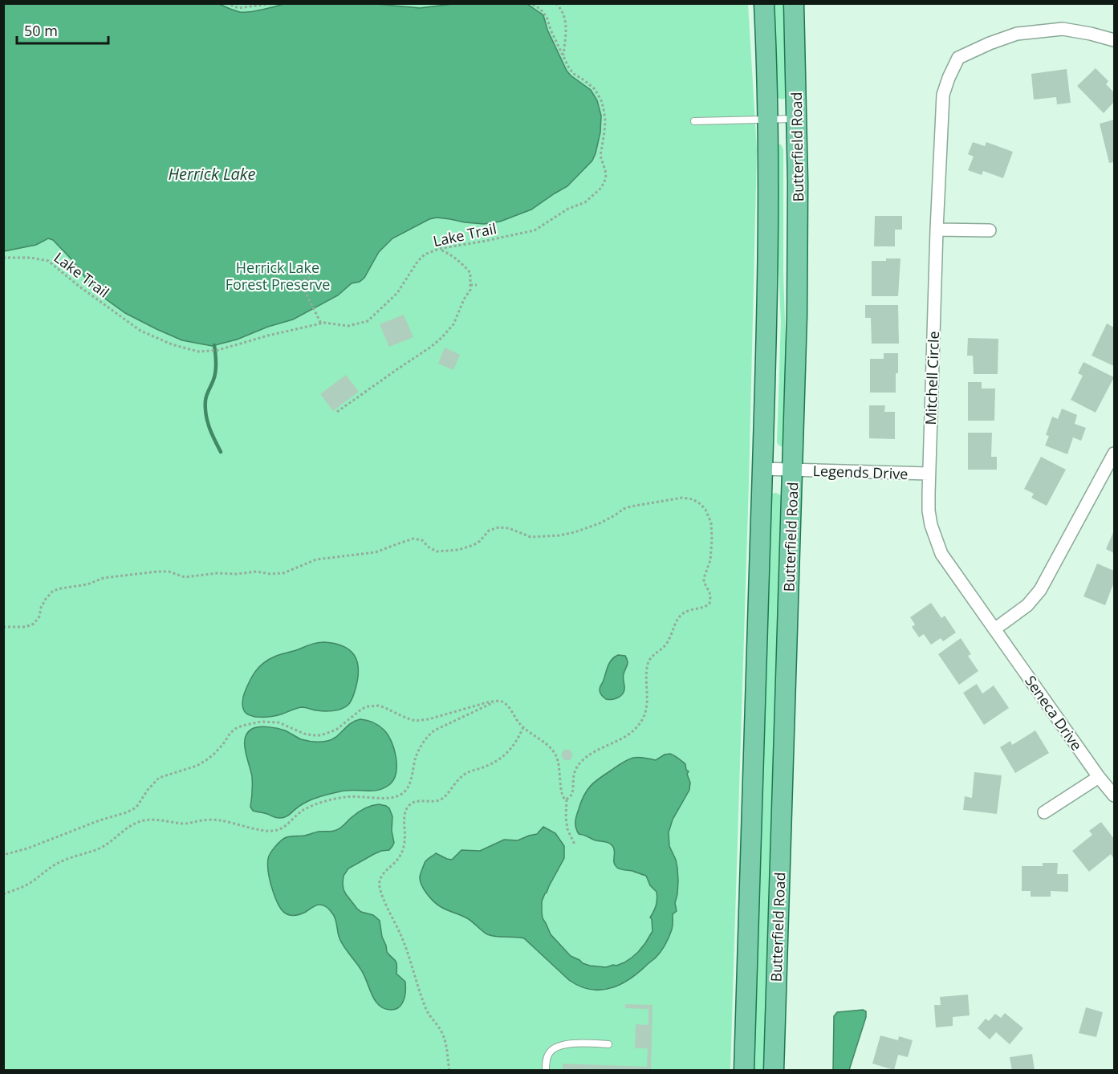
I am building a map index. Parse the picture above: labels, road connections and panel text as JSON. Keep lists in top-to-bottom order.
{
  "streets": {
    "main road": ["Butterfield Road"],
    "street": ["Mitchell Circle", "Legends Drive", "Seneca Drive"],
    "path": ["Lake Trail"]
  },
  "crossings": [
    ["Butterfield Road", "Legends Drive"],
    ["Mitchell Circle", "Legends Drive"],
    ["Mitchell Circle", "Seneca Drive"]
  ],
  "water": ["Herrick Lake"],
  "parks": ["Herrick Lake Forest Preserve"],
  "scale_bar": "50 m"
}
